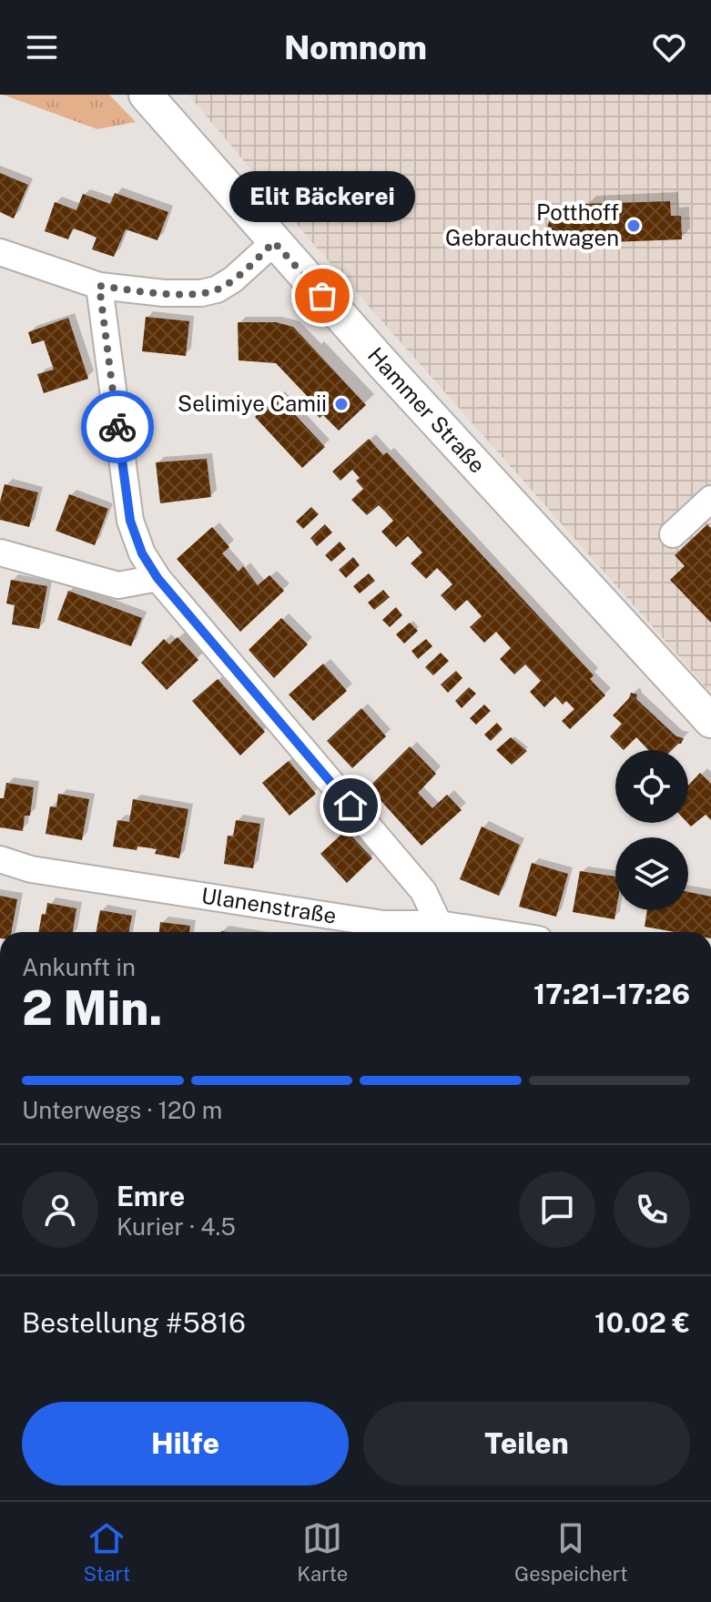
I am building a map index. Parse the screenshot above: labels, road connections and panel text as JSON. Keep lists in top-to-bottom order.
{
  "streets": {
    "main road": ["Hammer Straße"],
    "street": ["Ulanenstraße"]
  },
  "places": ["Potthoff Gebrauchtwagen", "Elit Bäckerei", "Selimiye Camii"],
  "page": {
    "header": "Nomnom",
    "bubble": "Elit Bäckerei",
    "heading": ["2 Min.", "Ankunft in", "17:21–17:26"],
    "panel": [
      "Emre",
      "Kurier · 4.5",
      "Bestellung #5816",
      "10.02 €"
    ],
    "bar": "Unterwegs · 120 m",
    "buttons": ["Hilfe", "Teilen"],
    "tabs": ["Start", "Karte", "Gespeichert"]
  }
}
